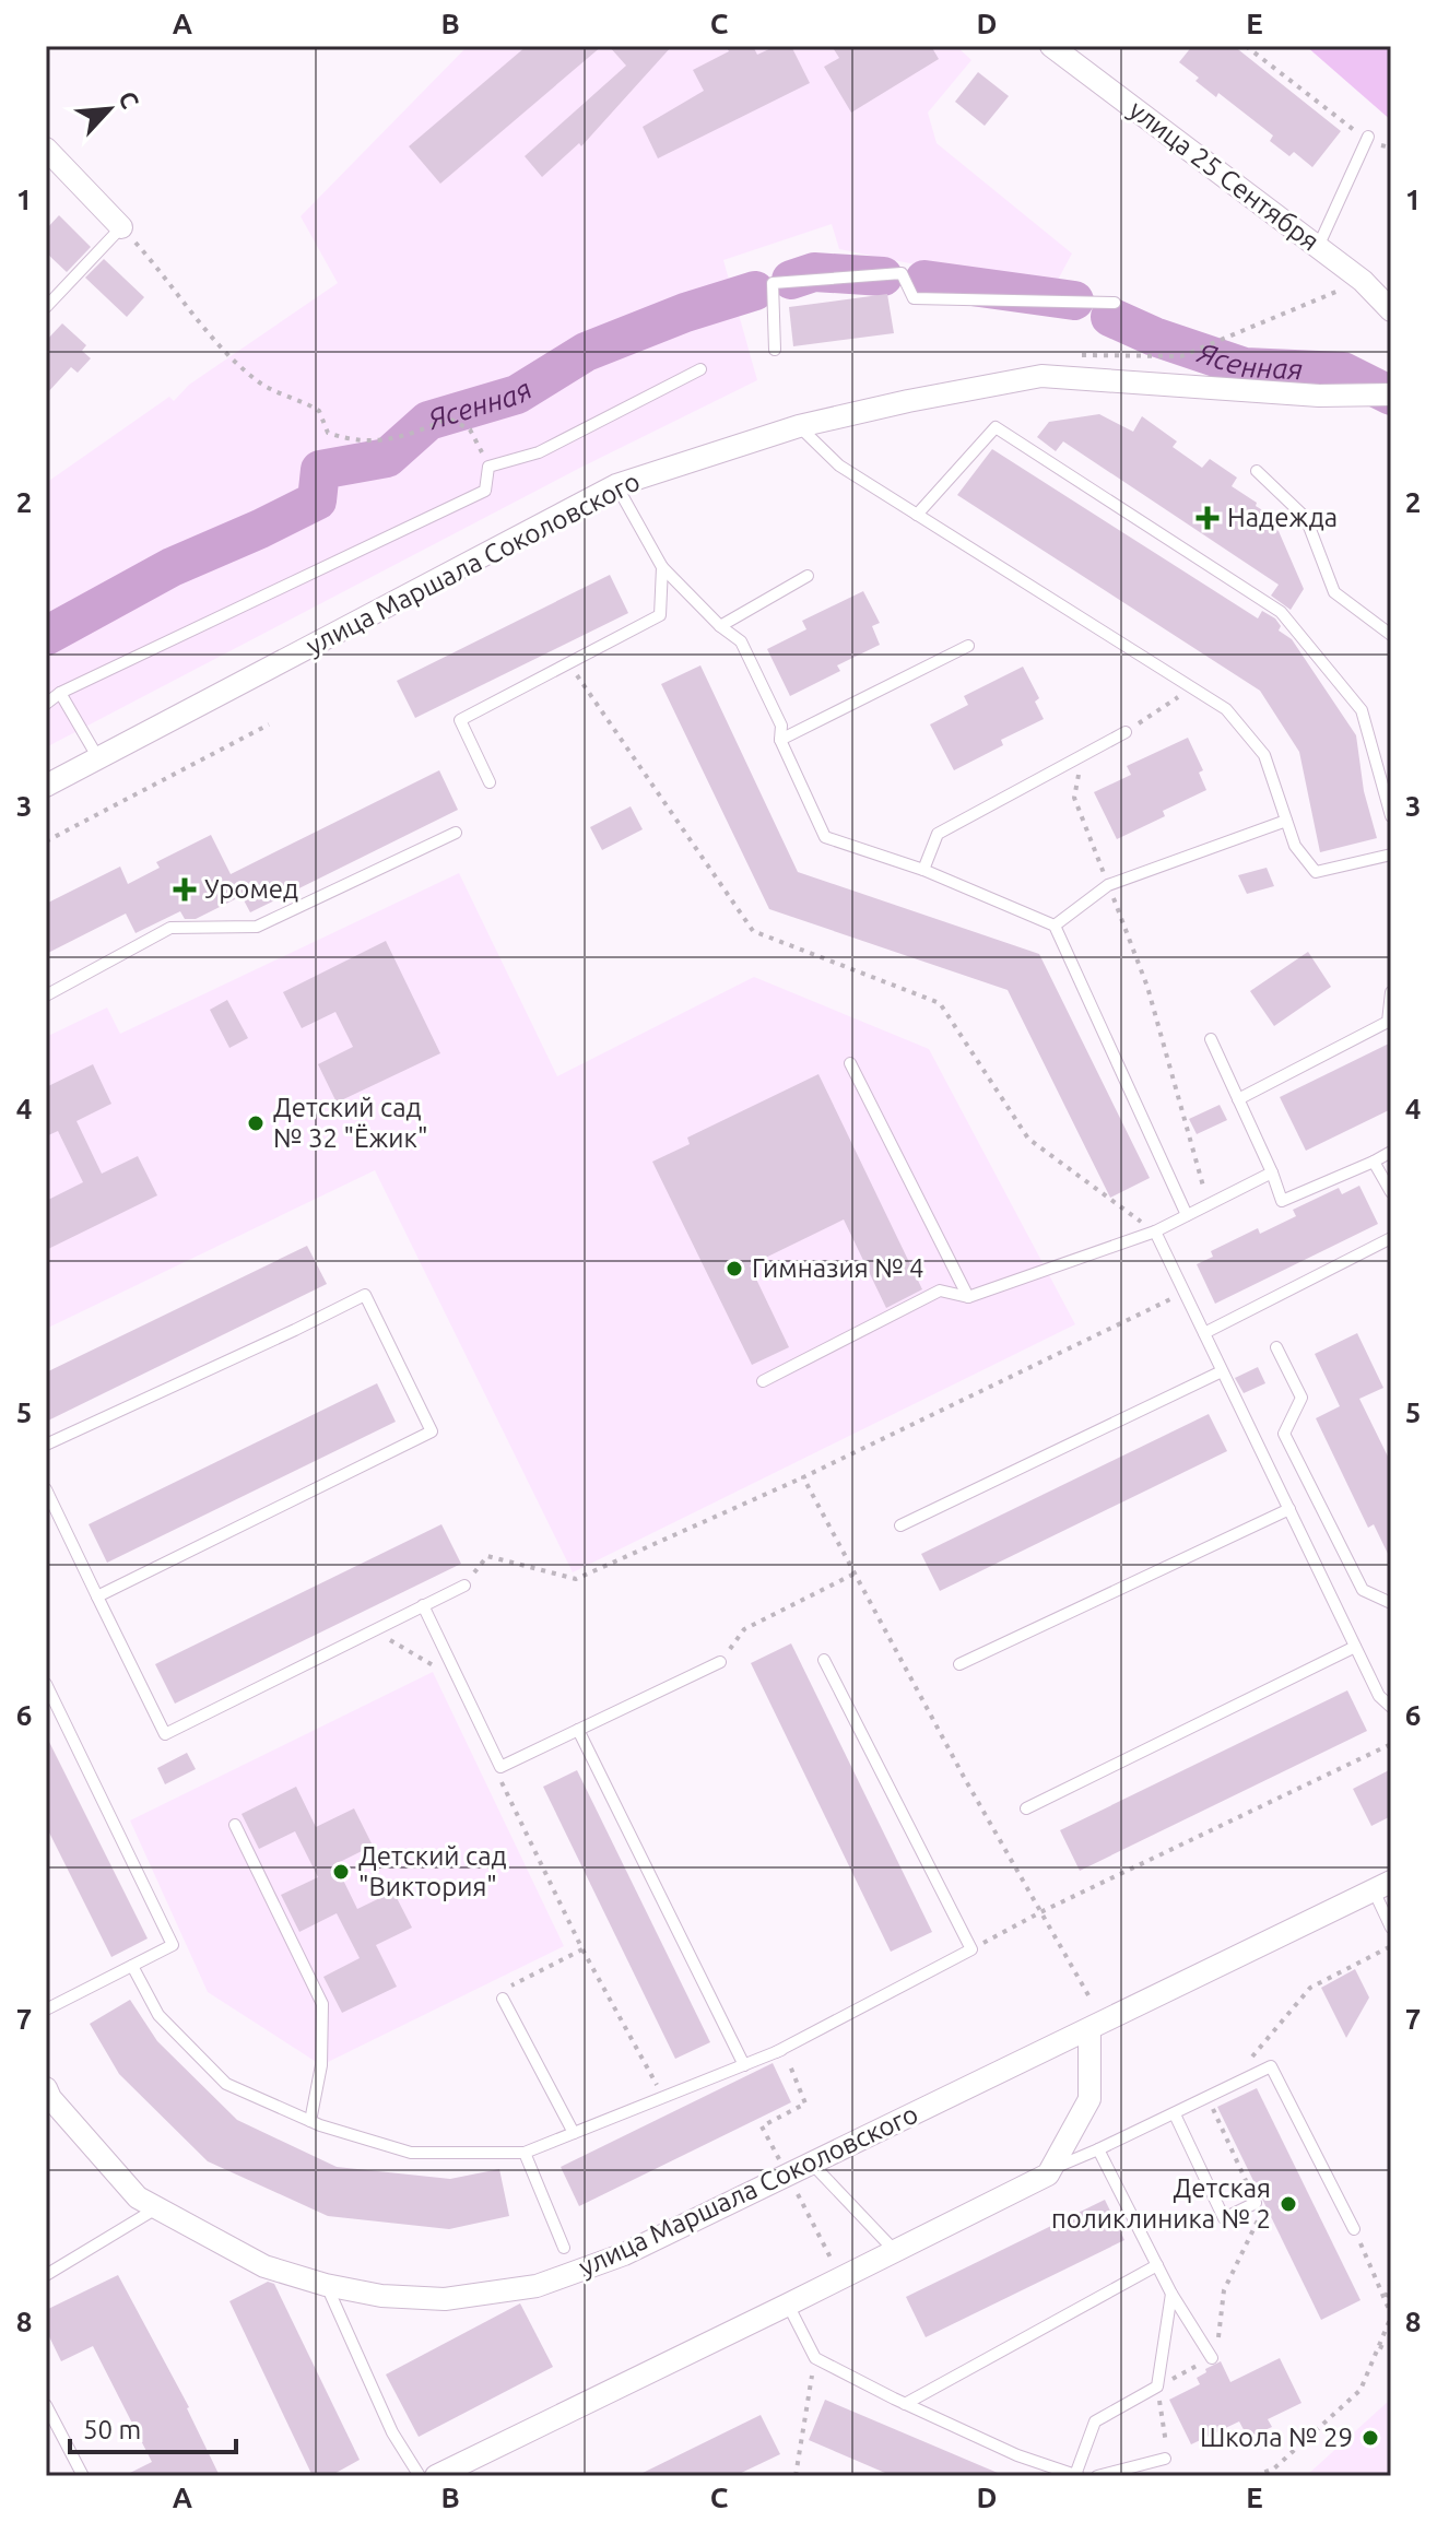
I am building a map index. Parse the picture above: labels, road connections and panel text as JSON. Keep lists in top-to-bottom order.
{
  "streets": {
    "street": ["улица 25 Сентября", "улица Маршала Соколовского"]
  },
  "water": ["Ясенная"],
  "places": {
    "health": ["Надежда", "Уромед"],
    "other": [
      "Детский сад № 32 \"Ёжик\"",
      "Гимназия № 4",
      "Детский сад \"Виктория\"",
      "Детская поликлиника № 2",
      "Школа № 29"
    ]
  },
  "scale_bar": "50 m",
  "north": "top right",
  "grid": {
    "columns": [
      "A",
      "B",
      "C",
      "D",
      "E"
    ],
    "rows": [
      "1",
      "2",
      "3",
      "4",
      "5",
      "6",
      "7",
      "8"
    ]
  }
}
